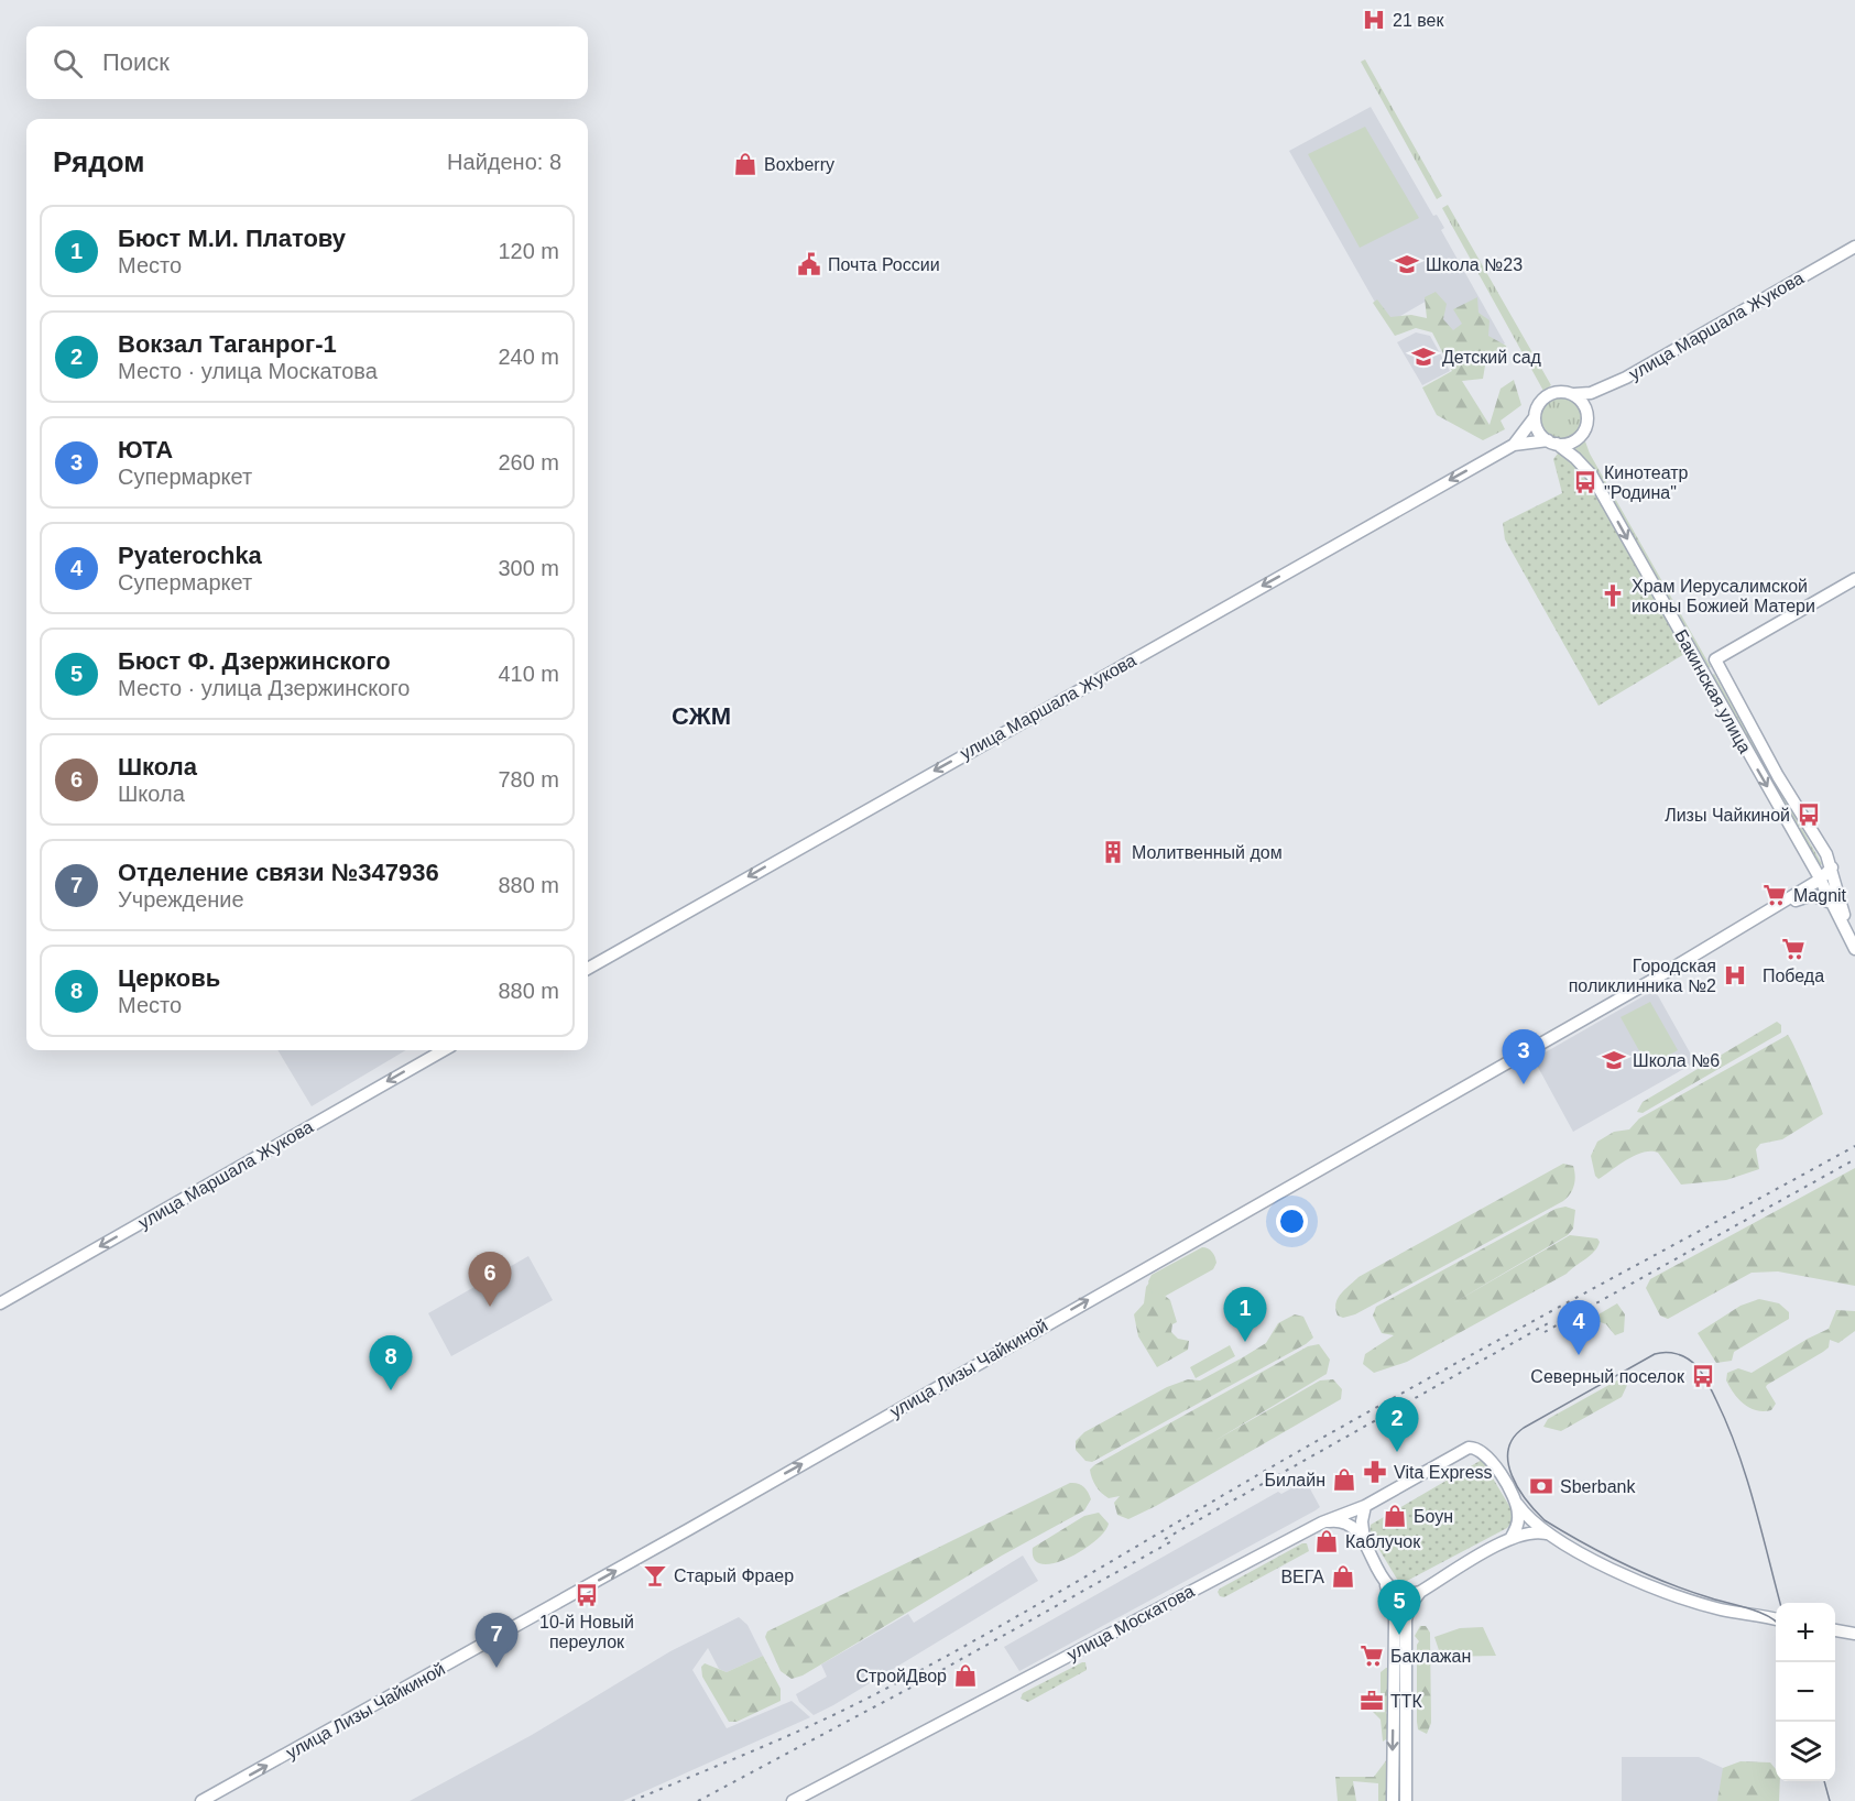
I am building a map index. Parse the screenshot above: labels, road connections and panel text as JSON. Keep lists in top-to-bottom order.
{
  "streets": {
    "main road": [
      "улица Маршала Жукова",
      "Бакинская улица",
      "улица Лизы Чайкиной",
      "улица Москатова"
    ]
  },
  "crossings": [
    ["улица Маршала Жукова", "Бакинская улица"],
    ["Бакинская улица", "улица Лизы Чайкиной"]
  ],
  "one_way": ["улица Маршала Жукова", "Бакинская улица", "улица Лизы Чайкиной"],
  "districts": ["СЖМ"],
  "places": {
    "hospital": ["21 век", "Городская поликлинника №2"],
    "shop": [
      "Boxberry",
      "Билайн",
      "Боун",
      "Каблучок",
      "ВЕГА",
      "СтройДвор"
    ],
    "public building": ["Почта России"],
    "school or university": ["Школа №23", "Детский сад", "Школа №6"],
    "bus stop": [
      "Кинотеатр \"Родина\"",
      "Лизы Чайкиной",
      "Северный поселок",
      "10-й Новый переулок"
    ],
    "church": ["Храм Иерусалимской иконы Божией Матери"],
    "building": ["Молитвенный дом"],
    "supermarket": ["Magnit", "Победа", "Баклажан"],
    "pharmacy": ["Vita Express"],
    "bank": ["Sberbank"],
    "bar": ["Старый Фраер"],
    "office": ["ТТК"]
  },
  "page": {
    "search": "Поиск",
    "heading": ["Рядом", "Найдено: 8"],
    "list": [
      {
        "mark": "1",
        "name": "Бюст М.И. Платову",
        "note": "Место",
        "value": "120 m"
      },
      {
        "mark": "2",
        "name": "Вокзал Таганрог-1",
        "note": "Место · улица Москатова",
        "value": "240 m"
      },
      {
        "mark": "3",
        "name": "ЮТА",
        "note": "Супермаркет",
        "value": "260 m"
      },
      {
        "mark": "4",
        "name": "Pyaterochka",
        "note": "Супермаркет",
        "value": "300 m"
      },
      {
        "mark": "5",
        "name": "Бюст Ф. Дзержинского",
        "note": "Место · улица Дзержинского",
        "value": "410 m"
      },
      {
        "mark": "6",
        "name": "Школа",
        "note": "Школа",
        "value": "780 m"
      },
      {
        "mark": "7",
        "name": "Отделение связи №347936",
        "note": "Учреждение",
        "value": "880 m"
      },
      {
        "mark": "8",
        "name": "Церковь",
        "note": "Место",
        "value": "880 m"
      }
    ],
    "pins": [
      "3",
      "6",
      "1",
      "4",
      "8",
      "2",
      "5",
      "7"
    ],
    "map_buttons": ["+", "−"]
  }
}
